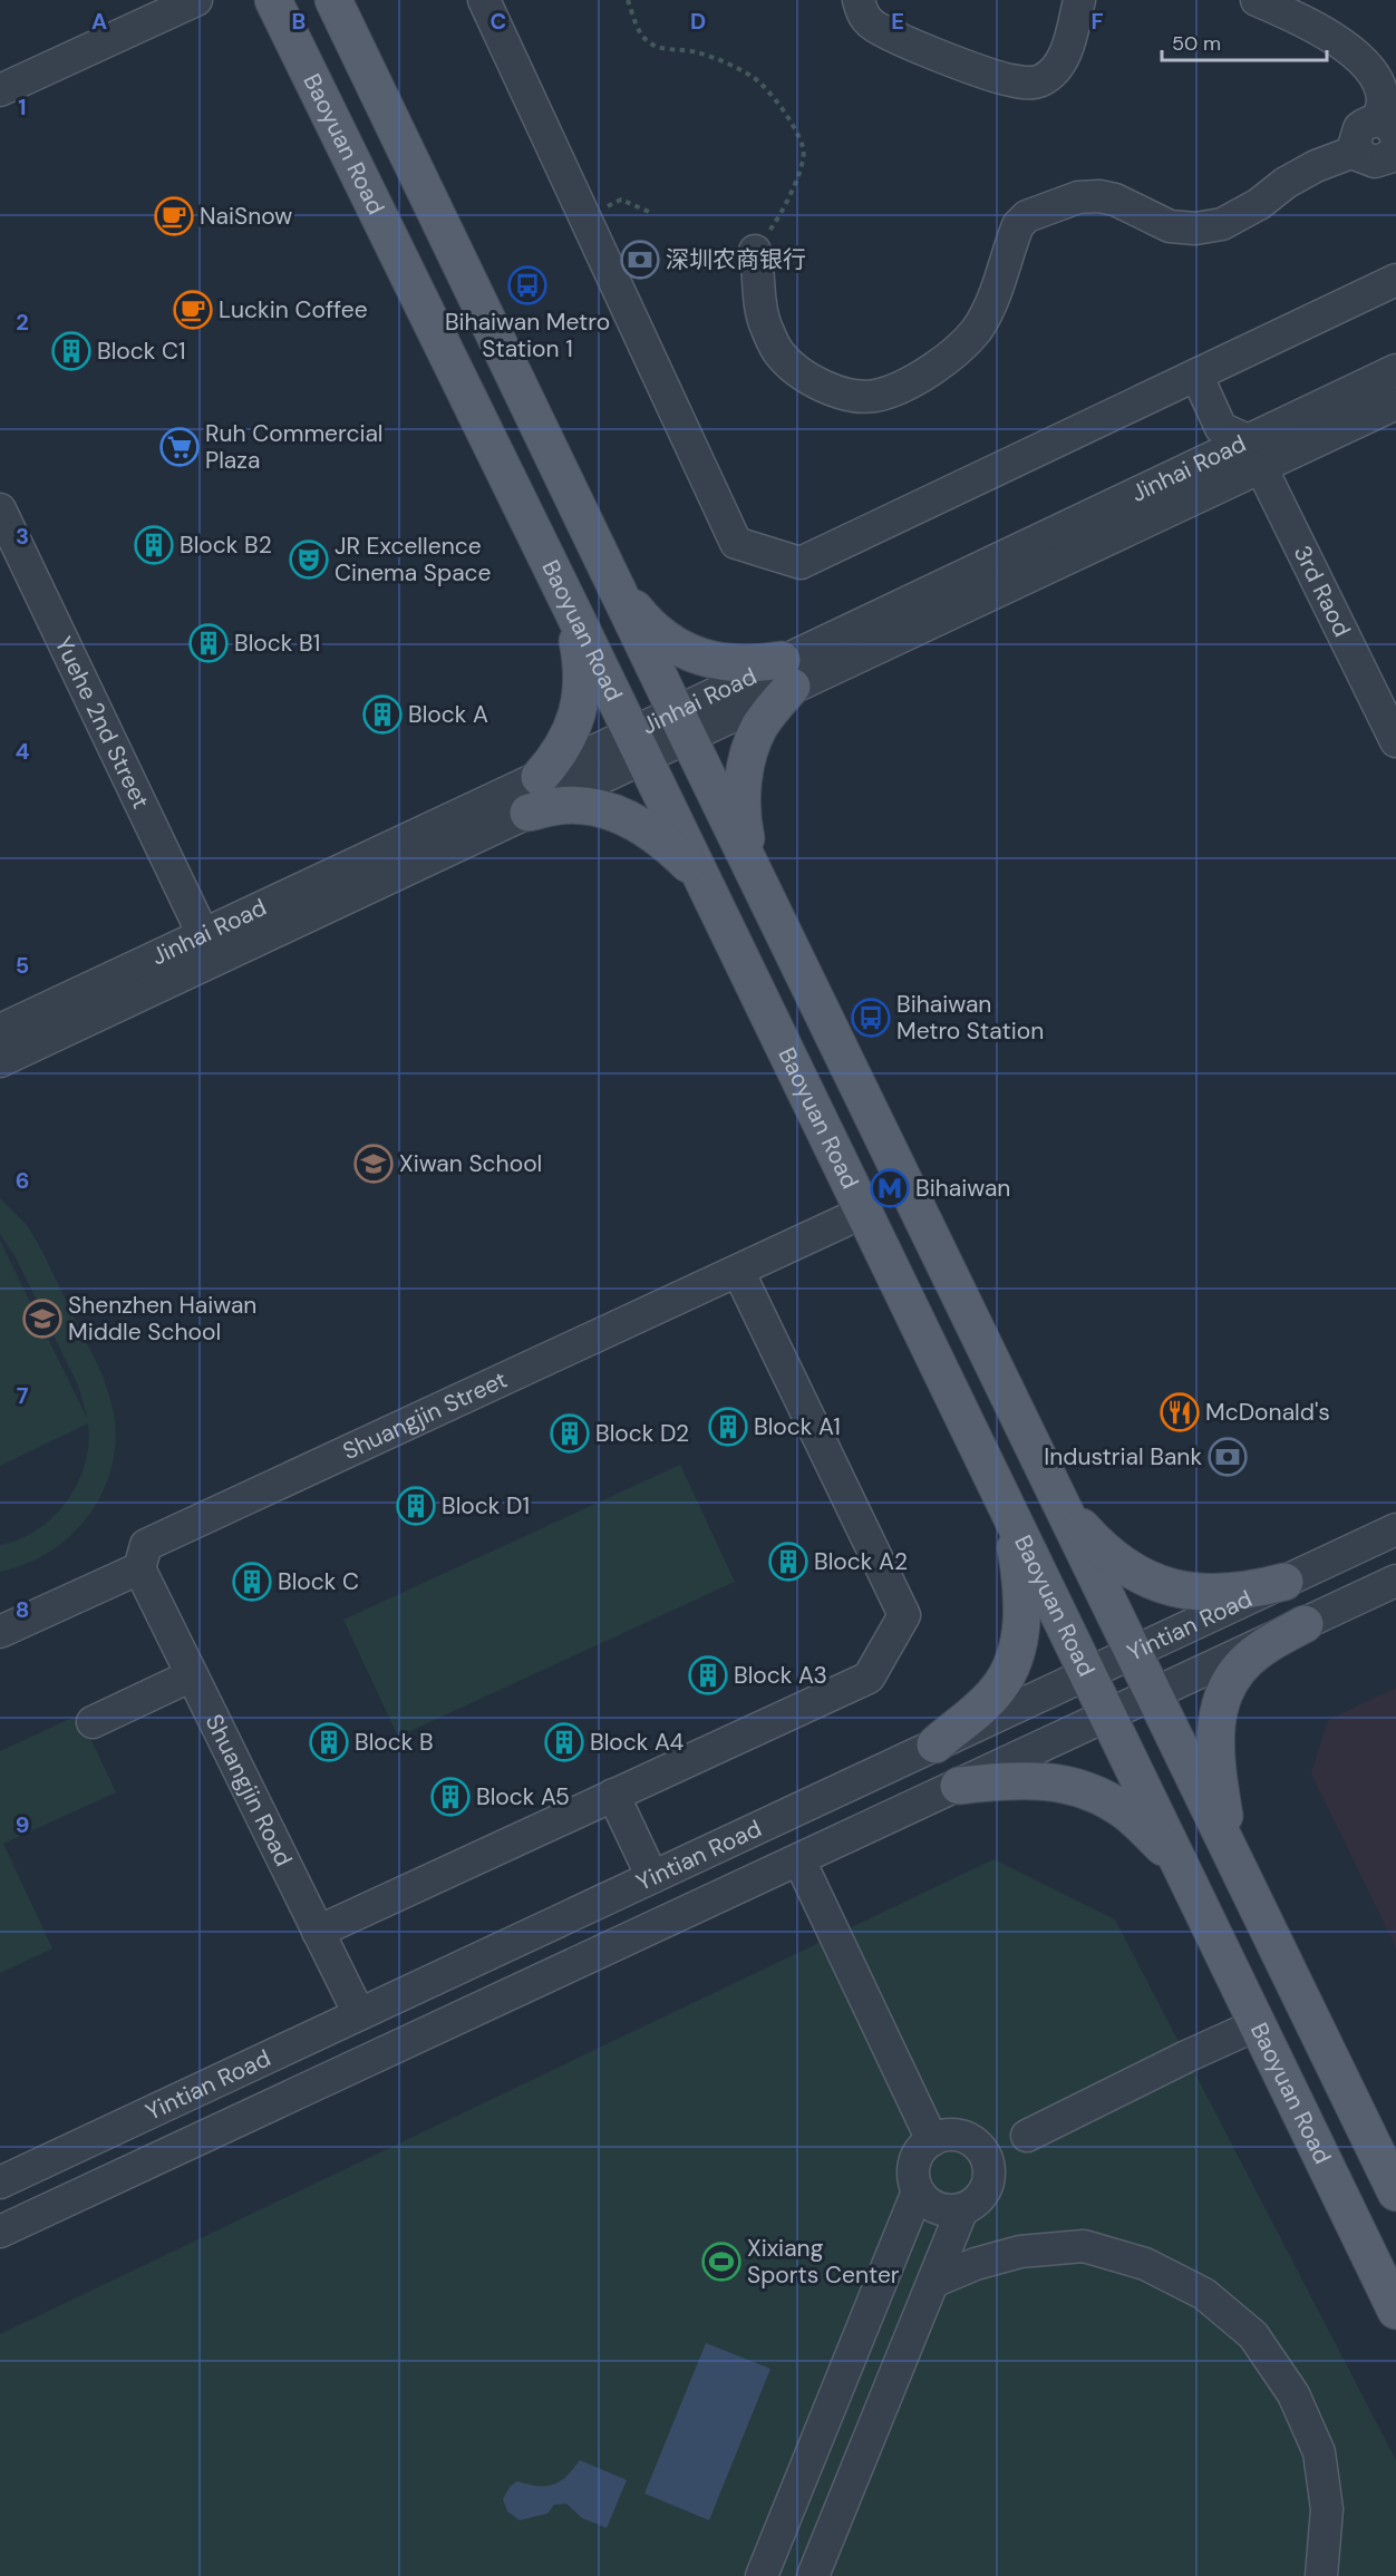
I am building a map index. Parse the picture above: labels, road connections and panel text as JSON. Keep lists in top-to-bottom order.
{
  "streets": {
    "main road": ["Baoyuan Road"],
    "street": [
      "Jinhai Road",
      "3rd Raod",
      "Yuehe 2nd Street",
      "Shuangjin Street",
      "Yintian Road",
      "Shuangjin Road"
    ]
  },
  "crossings": [
    ["Baoyuan Road", "Jinhai Road"],
    ["Baoyuan Road", "Shuangjin Street"],
    ["Baoyuan Road", "Yintian Road"],
    ["Jinhai Road", "3rd Raod"],
    ["Jinhai Road", "Yuehe 2nd Street"],
    ["Shuangjin Street", "Shuangjin Road"],
    ["Yintian Road", "Shuangjin Road"]
  ],
  "places": {
    "cafe": ["NaiSnow", "Luckin Coffee"],
    "bank": ["深圳农商银行", "Industrial Bank"],
    "bus stop": ["Bihaiwan Metro Station 1", "Bihaiwan Metro Station"],
    "building": [
      "Block C1",
      "Block B2",
      "Block B1",
      "Block A",
      "Block A1",
      "Block D2",
      "Block D1",
      "Block A2",
      "Block C",
      "Block A3",
      "Block B",
      "Block A4",
      "Block A5"
    ],
    "supermarket": ["Ruh Commercial Plaza"],
    "theatre": ["JR Excellence Cinema Space"],
    "school or university": ["Xiwan School", "Shenzhen Haiwan Middle School"],
    "metro station": ["Bihaiwan"],
    "restaurant": ["McDonald's"],
    "sports": ["Xixiang Sports Center"]
  },
  "scale_bar": "50 m",
  "grid": {
    "columns": [
      "A",
      "B",
      "C",
      "D",
      "E",
      "F"
    ],
    "rows": [
      "1",
      "2",
      "3",
      "4",
      "5",
      "6",
      "7",
      "8",
      "9"
    ]
  }
}
